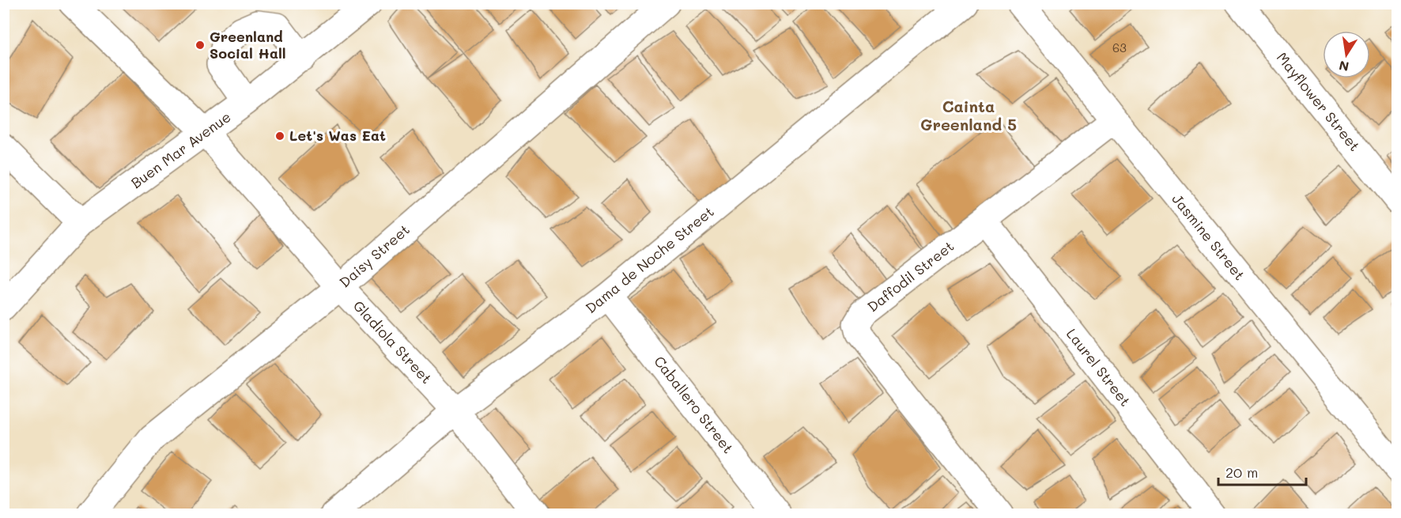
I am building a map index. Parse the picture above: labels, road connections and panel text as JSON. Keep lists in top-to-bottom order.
{
  "streets": {
    "street": [
      "Mayflower Street",
      "Buen Mar Avenue",
      "Jasmine Street",
      "Daisy Street",
      "Dama de Noche Street",
      "Daffodil Street",
      "Gladiola Street",
      "Laurel Street",
      "Caballero Street"
    ]
  },
  "crossings": [
    ["Buen Mar Avenue", "Gladiola Street"],
    ["Jasmine Street", "Daffodil Street"],
    ["Daisy Street", "Gladiola Street"],
    ["Dama de Noche Street", "Gladiola Street"],
    ["Dama de Noche Street", "Caballero Street"],
    ["Daffodil Street", "Laurel Street"]
  ],
  "districts": ["Cainta Greenland 5"],
  "places": ["Greenland Social Hall", "Let's Was Eat"],
  "house_numbers": ["63"],
  "scale_bar": "20 m",
  "north": "bottom"
}
